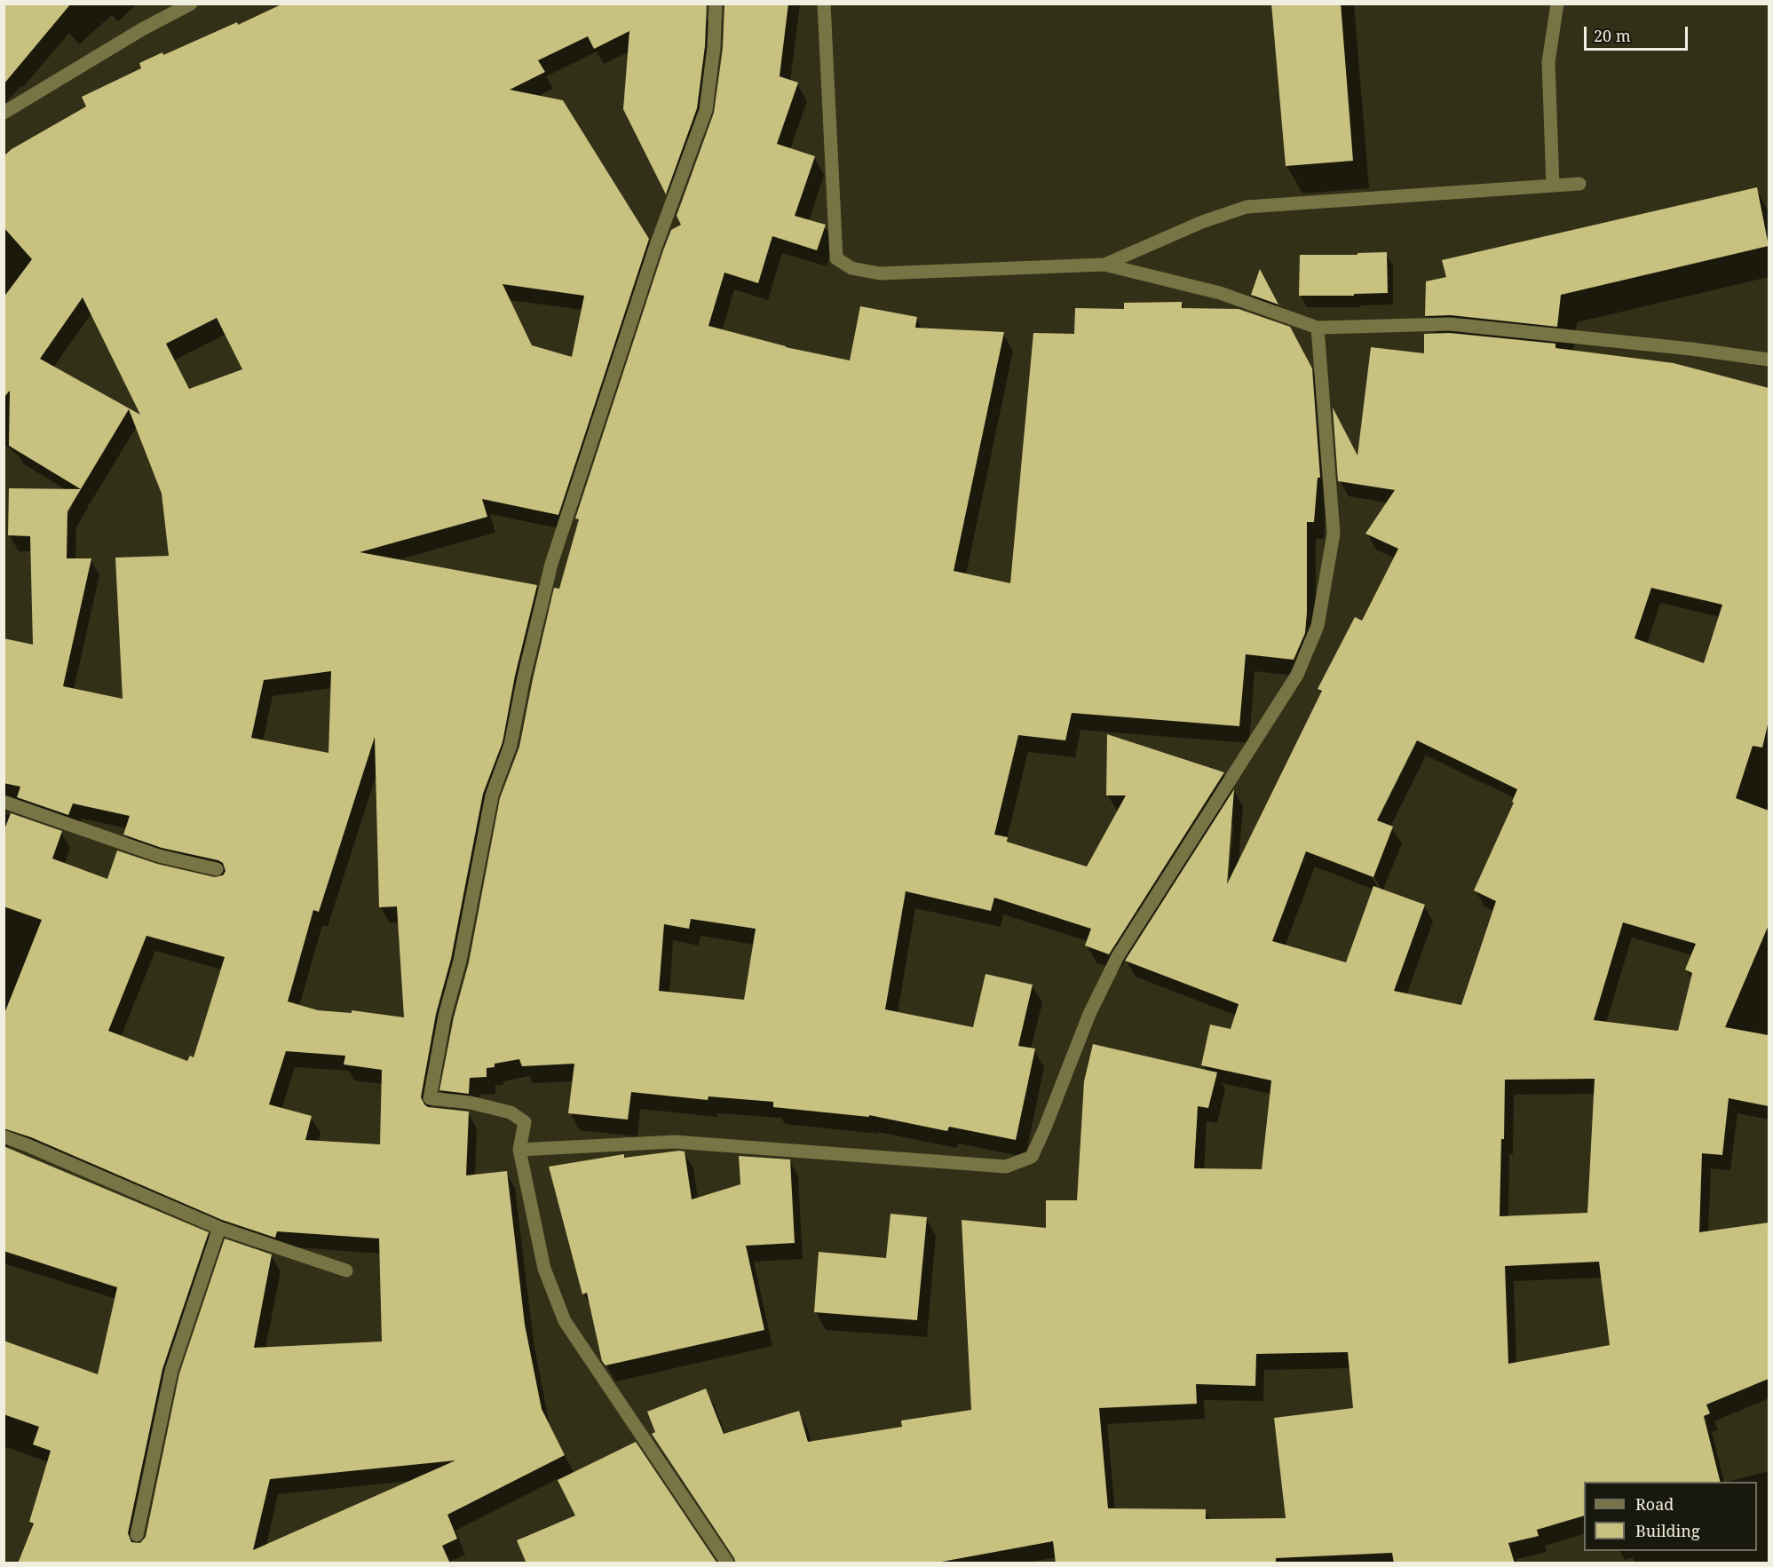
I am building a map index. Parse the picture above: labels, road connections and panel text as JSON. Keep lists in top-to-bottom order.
{
  "legend": ["Road", "Building"],
  "scale_bar": "20 m"
}
